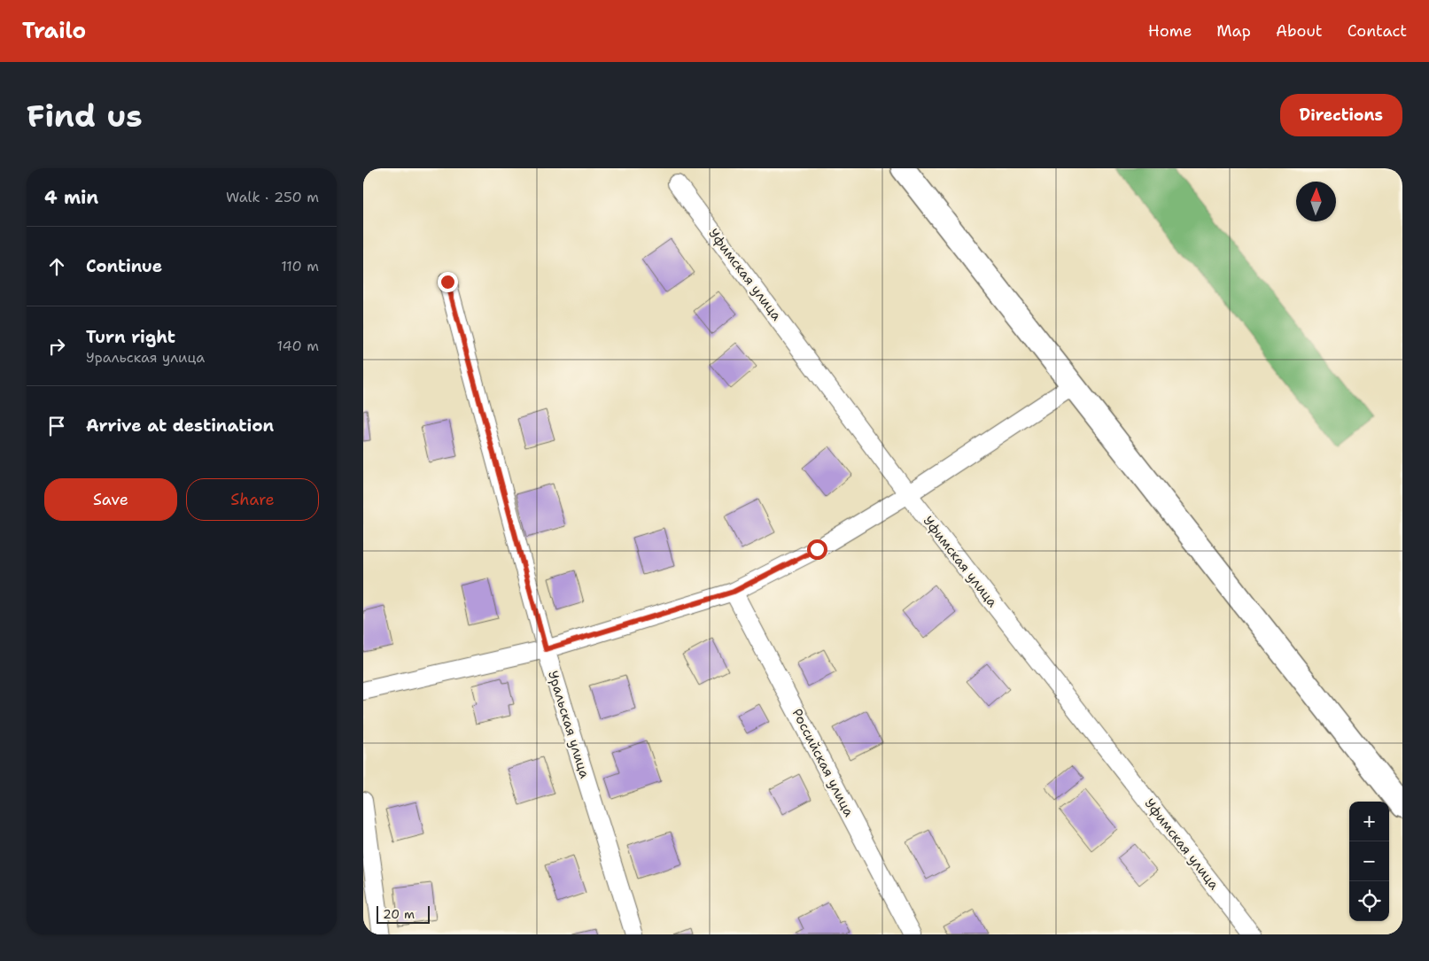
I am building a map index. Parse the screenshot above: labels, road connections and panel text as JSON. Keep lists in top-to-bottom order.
{
  "streets": {
    "street": ["Уфимская улица", "Уральская улица", "Российская улица"]
  },
  "scale_bar": "20 m",
  "north": "top",
  "page": {
    "header": "Trailo",
    "nav": [
      "Home",
      "Map",
      "About",
      "Contact"
    ],
    "buttons": [
      "Directions",
      ["Save", "Share"]
    ],
    "title": "Find us",
    "heading": ["4 min", "Walk · 250 m"],
    "list": [
      ["Continue", "110 m"],
      ["Turn right", "Уральская улица", "140 m"],
      "Arrive at destination"
    ],
    "map_buttons": ["+", "−"],
    "scale": "20 m"
  }
}
